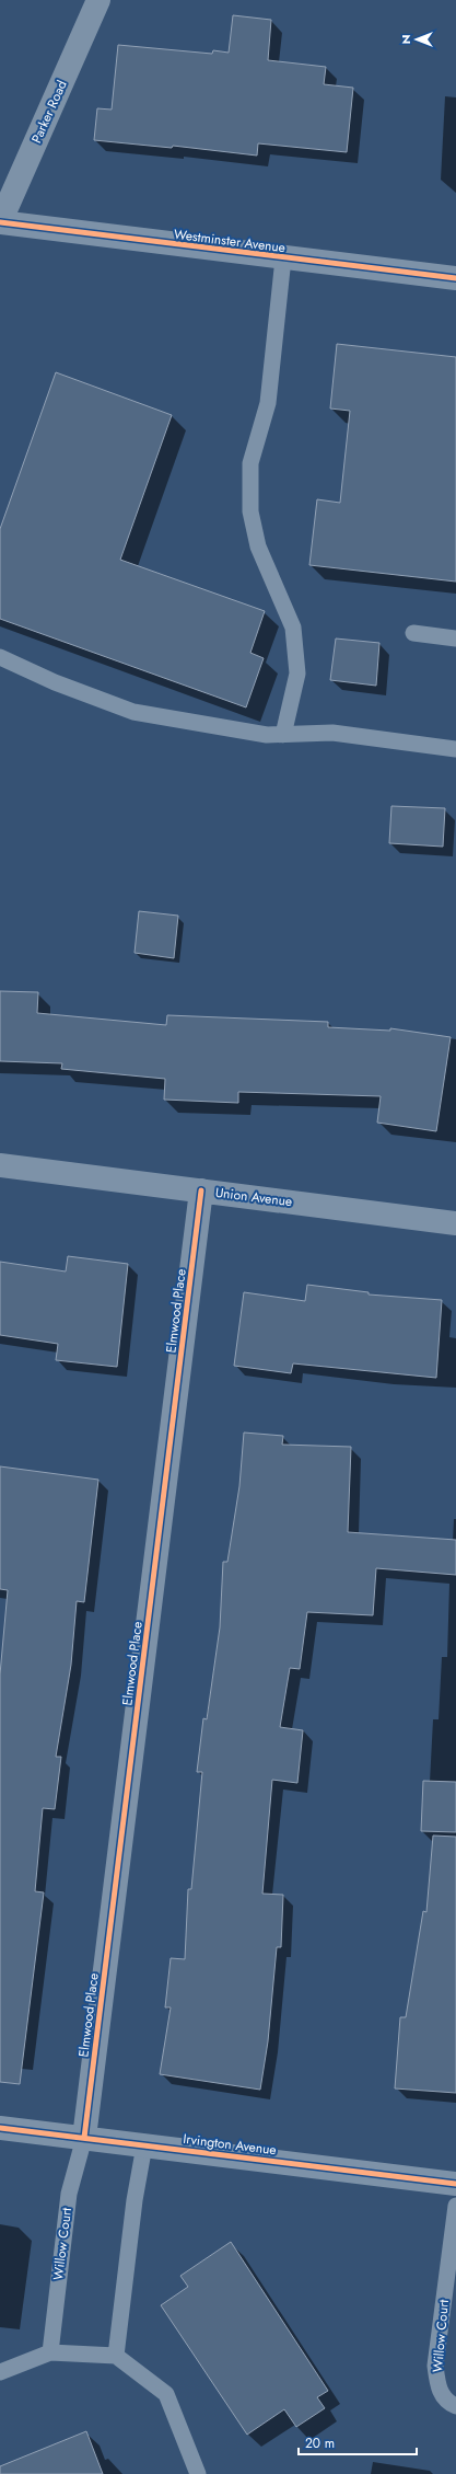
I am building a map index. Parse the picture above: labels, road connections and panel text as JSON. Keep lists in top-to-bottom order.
{
  "streets": {
    "street": [
      "Parker Road",
      "Westminster Avenue",
      "Union Avenue",
      "Elmwood Place",
      "Irvington Avenue"
    ],
    "lane": ["Willow Court"]
  },
  "crossings": [
    ["Parker Road", "Westminster Avenue"],
    ["Union Avenue", "Elmwood Place"],
    ["Elmwood Place", "Irvington Avenue"],
    ["Elmwood Place", "Willow Court"],
    ["Irvington Avenue", "Willow Court"]
  ],
  "scale_bar": "20 m",
  "north": "left"
}
